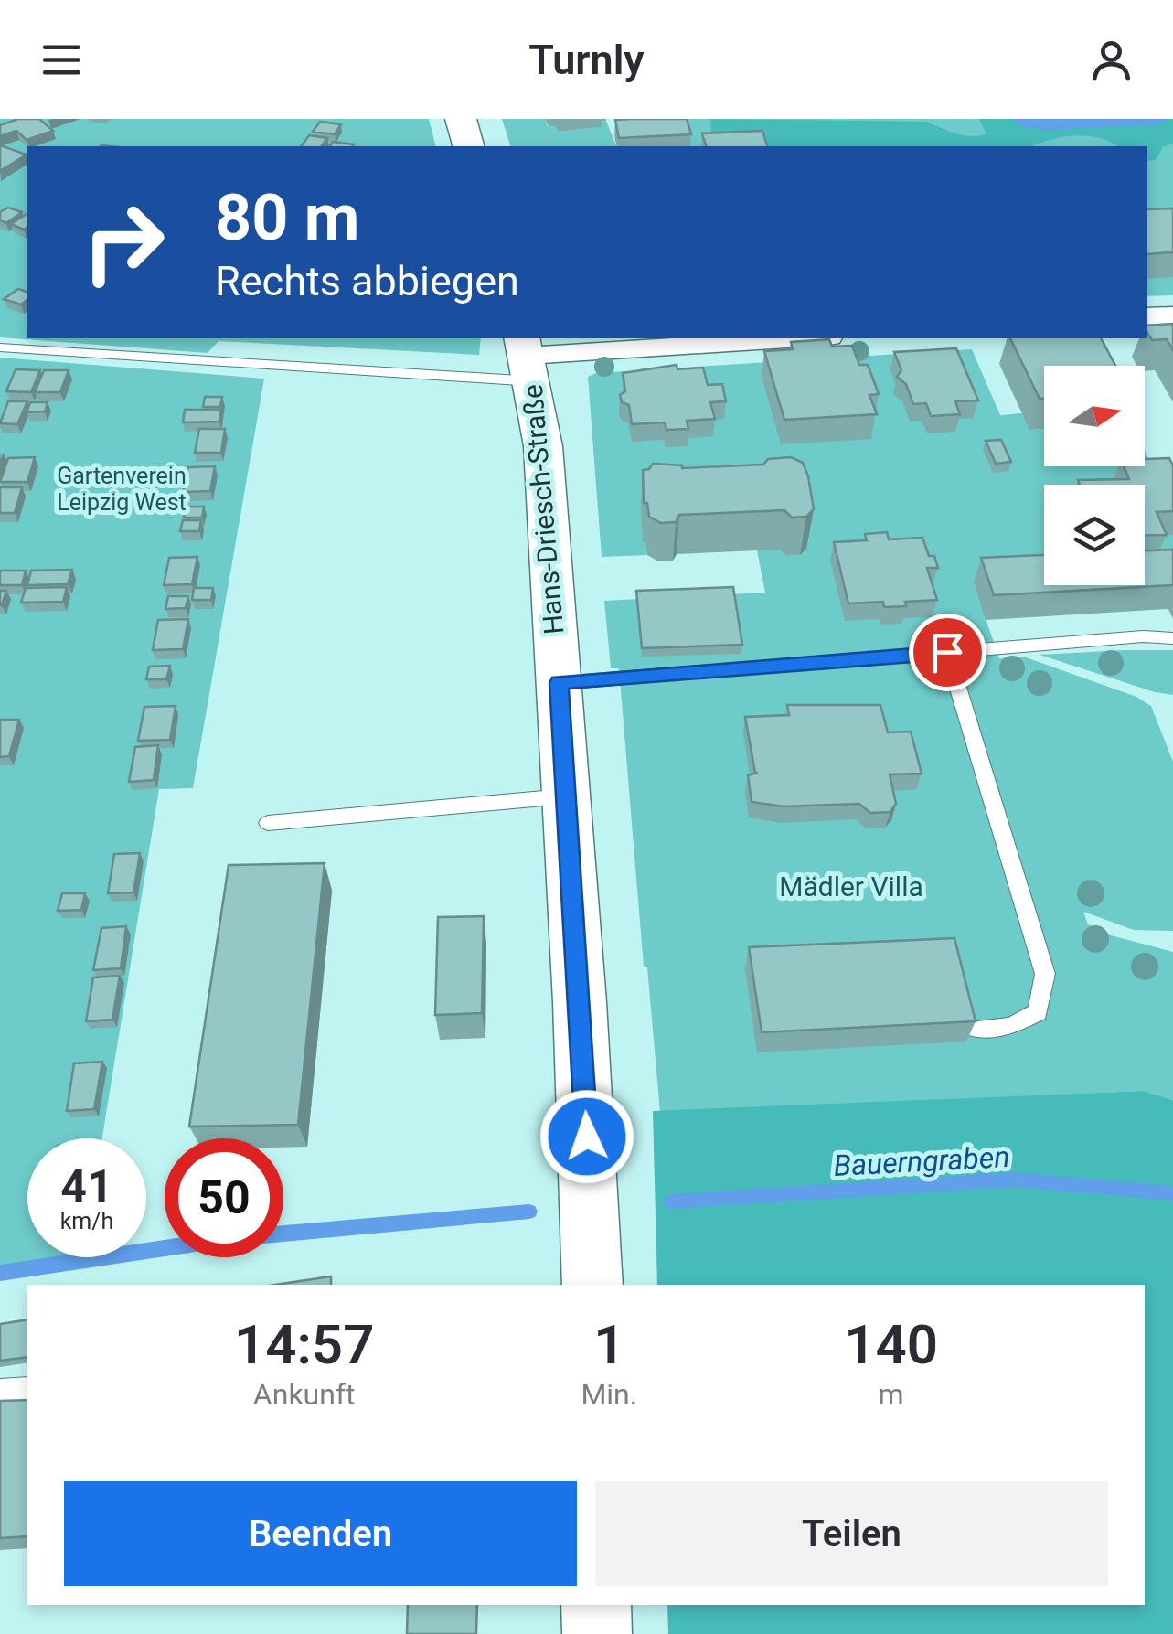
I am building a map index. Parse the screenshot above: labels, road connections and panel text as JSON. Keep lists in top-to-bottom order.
{
  "streets": {
    "main road": ["Hans-Driesch-Straße"]
  },
  "water": ["Bauerngraben"],
  "parks": ["Gartenverein Leipzig West", "Mädler Villa"],
  "north": "right",
  "page": {
    "header": "Turnly",
    "turn": ["80 m", "Rechts abbiegen"],
    "speed": "41 km/h",
    "limit": "50",
    "eta": [
      "14:57",
      "Ankunft",
      "1",
      "Min.",
      "140",
      "m"
    ],
    "buttons": ["Beenden", "Teilen"]
  }
}
